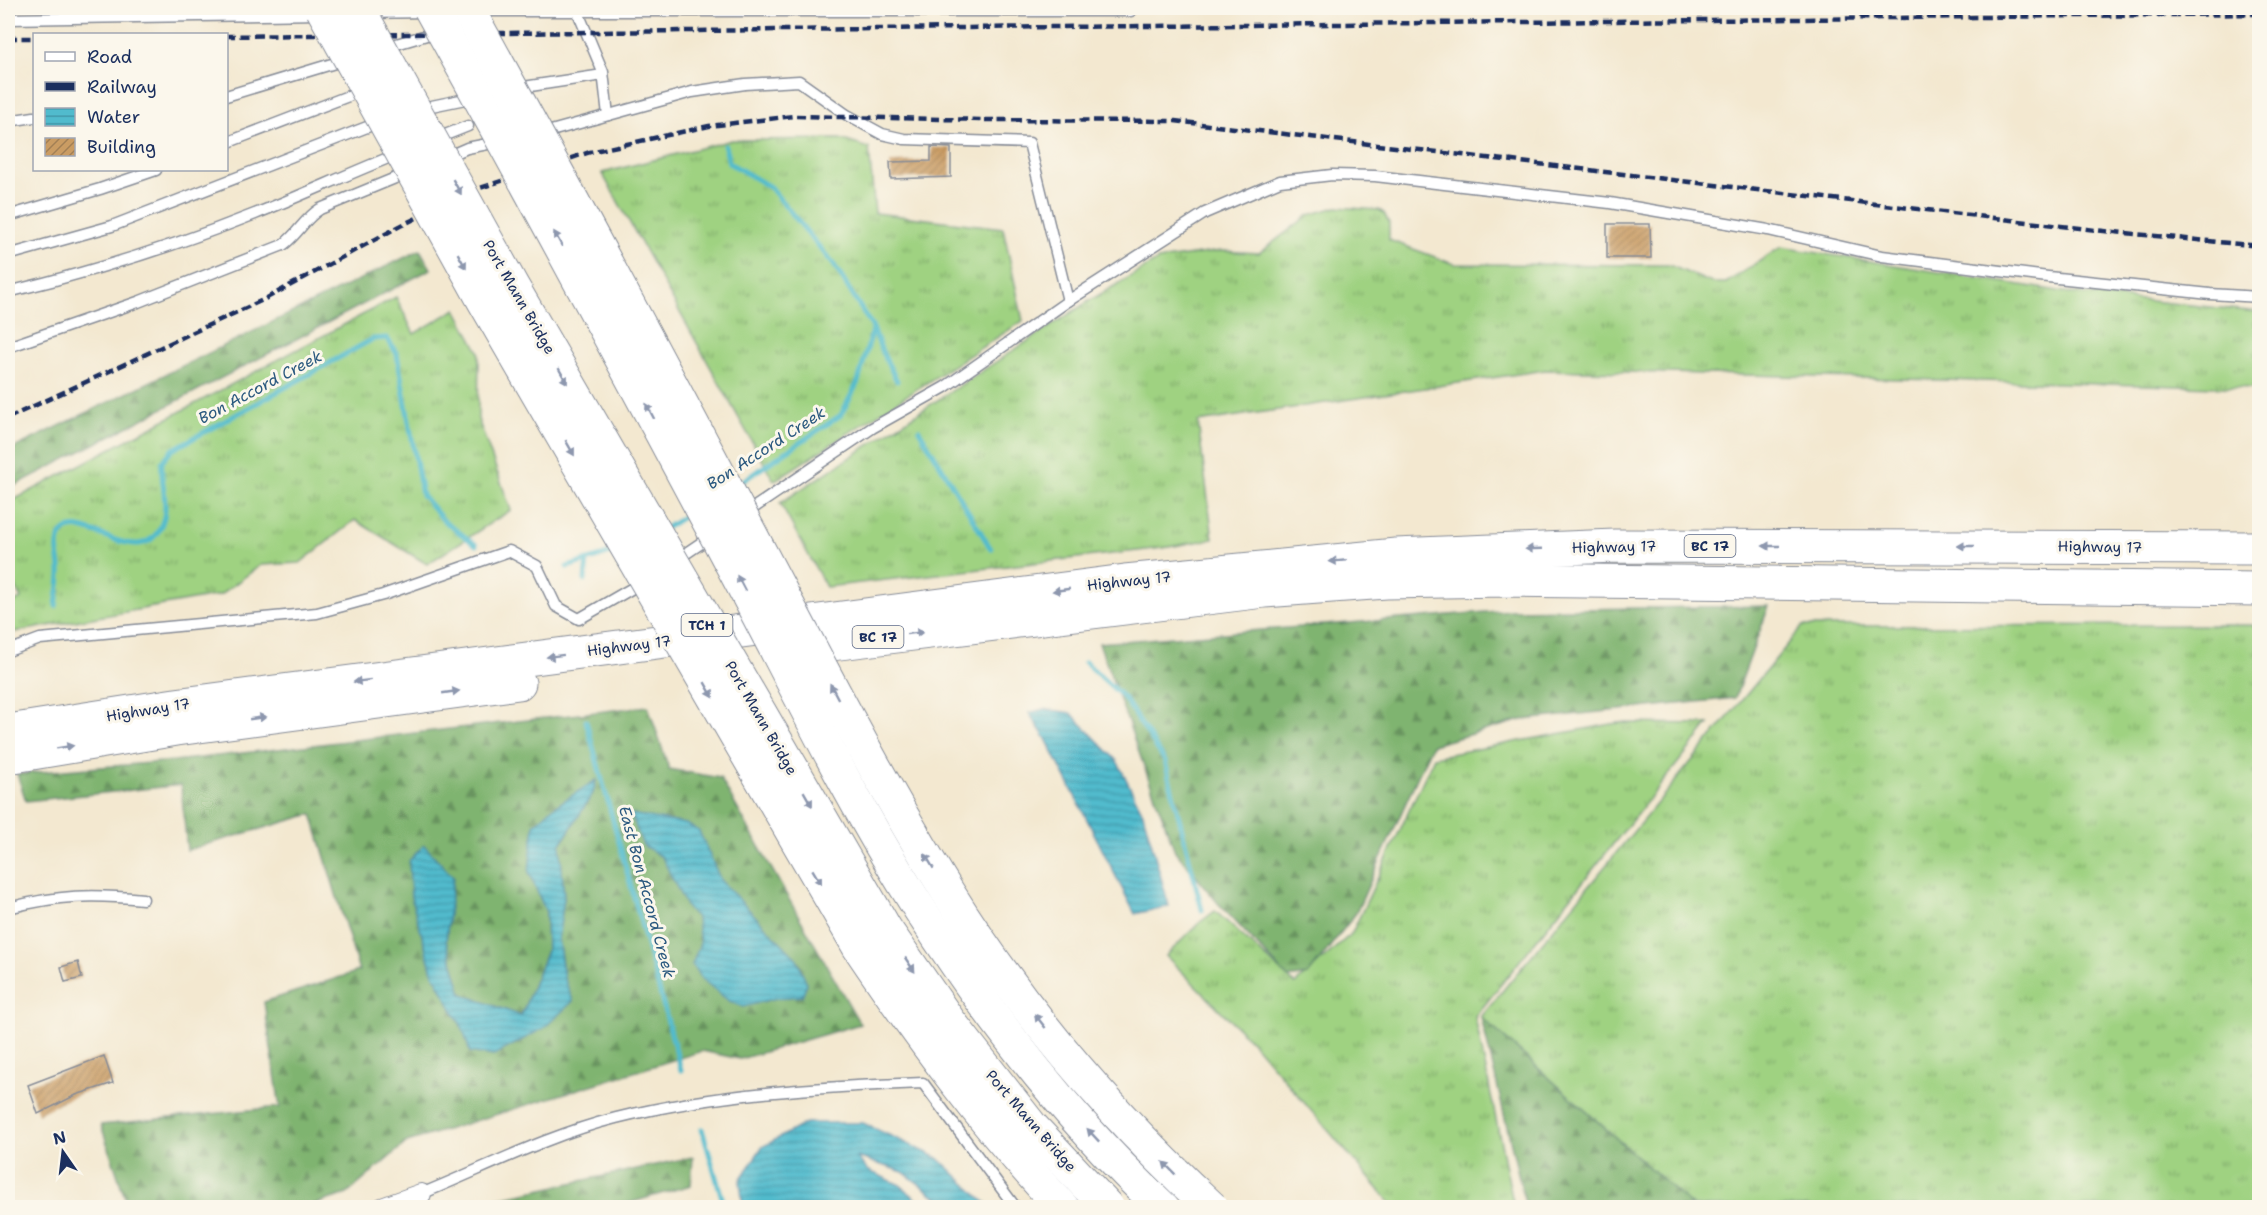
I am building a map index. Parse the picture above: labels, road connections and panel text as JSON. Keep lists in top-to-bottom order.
{
  "streets": {
    "highway": [
      "Port Mann Bridge",
      "BC 17",
      "Highway 17",
      "TCH 1"
    ]
  },
  "water": ["Bon Accord Creek", "East Bon Accord Creek"],
  "legend": [
    "Road",
    "Railway",
    "Water",
    "Building"
  ],
  "north": "top"
}
